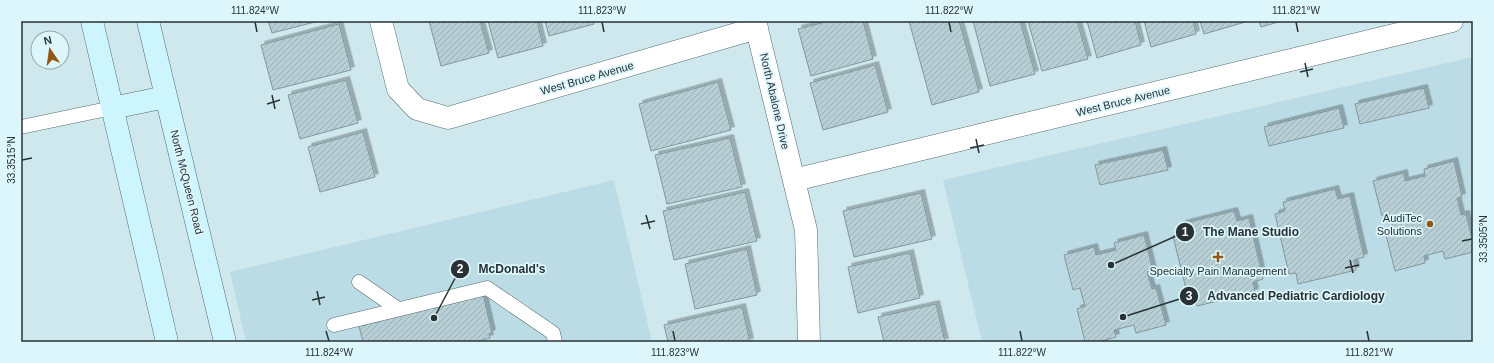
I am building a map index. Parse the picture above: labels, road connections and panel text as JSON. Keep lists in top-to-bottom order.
{
  "streets": {
    "main road": ["North McQueen Road"],
    "street": ["West Bruce Avenue", "North Abalone Drive"]
  },
  "crossings": [
    ["West Bruce Avenue", "North Abalone Drive"]
  ],
  "places": {
    "other": [
      "AudiTec Solutions",
      "The Mane Studio",
      "Advanced Pediatric Cardiology",
      "McDonald's"
    ],
    "health": ["Specialty Pain Management"]
  },
  "north": "top",
  "coordinates": [
    "111.824°W",
    "111.823°W",
    "111.822°W",
    "111.821°W",
    "33.3515°N",
    "33.3505°N"
  ]
}
